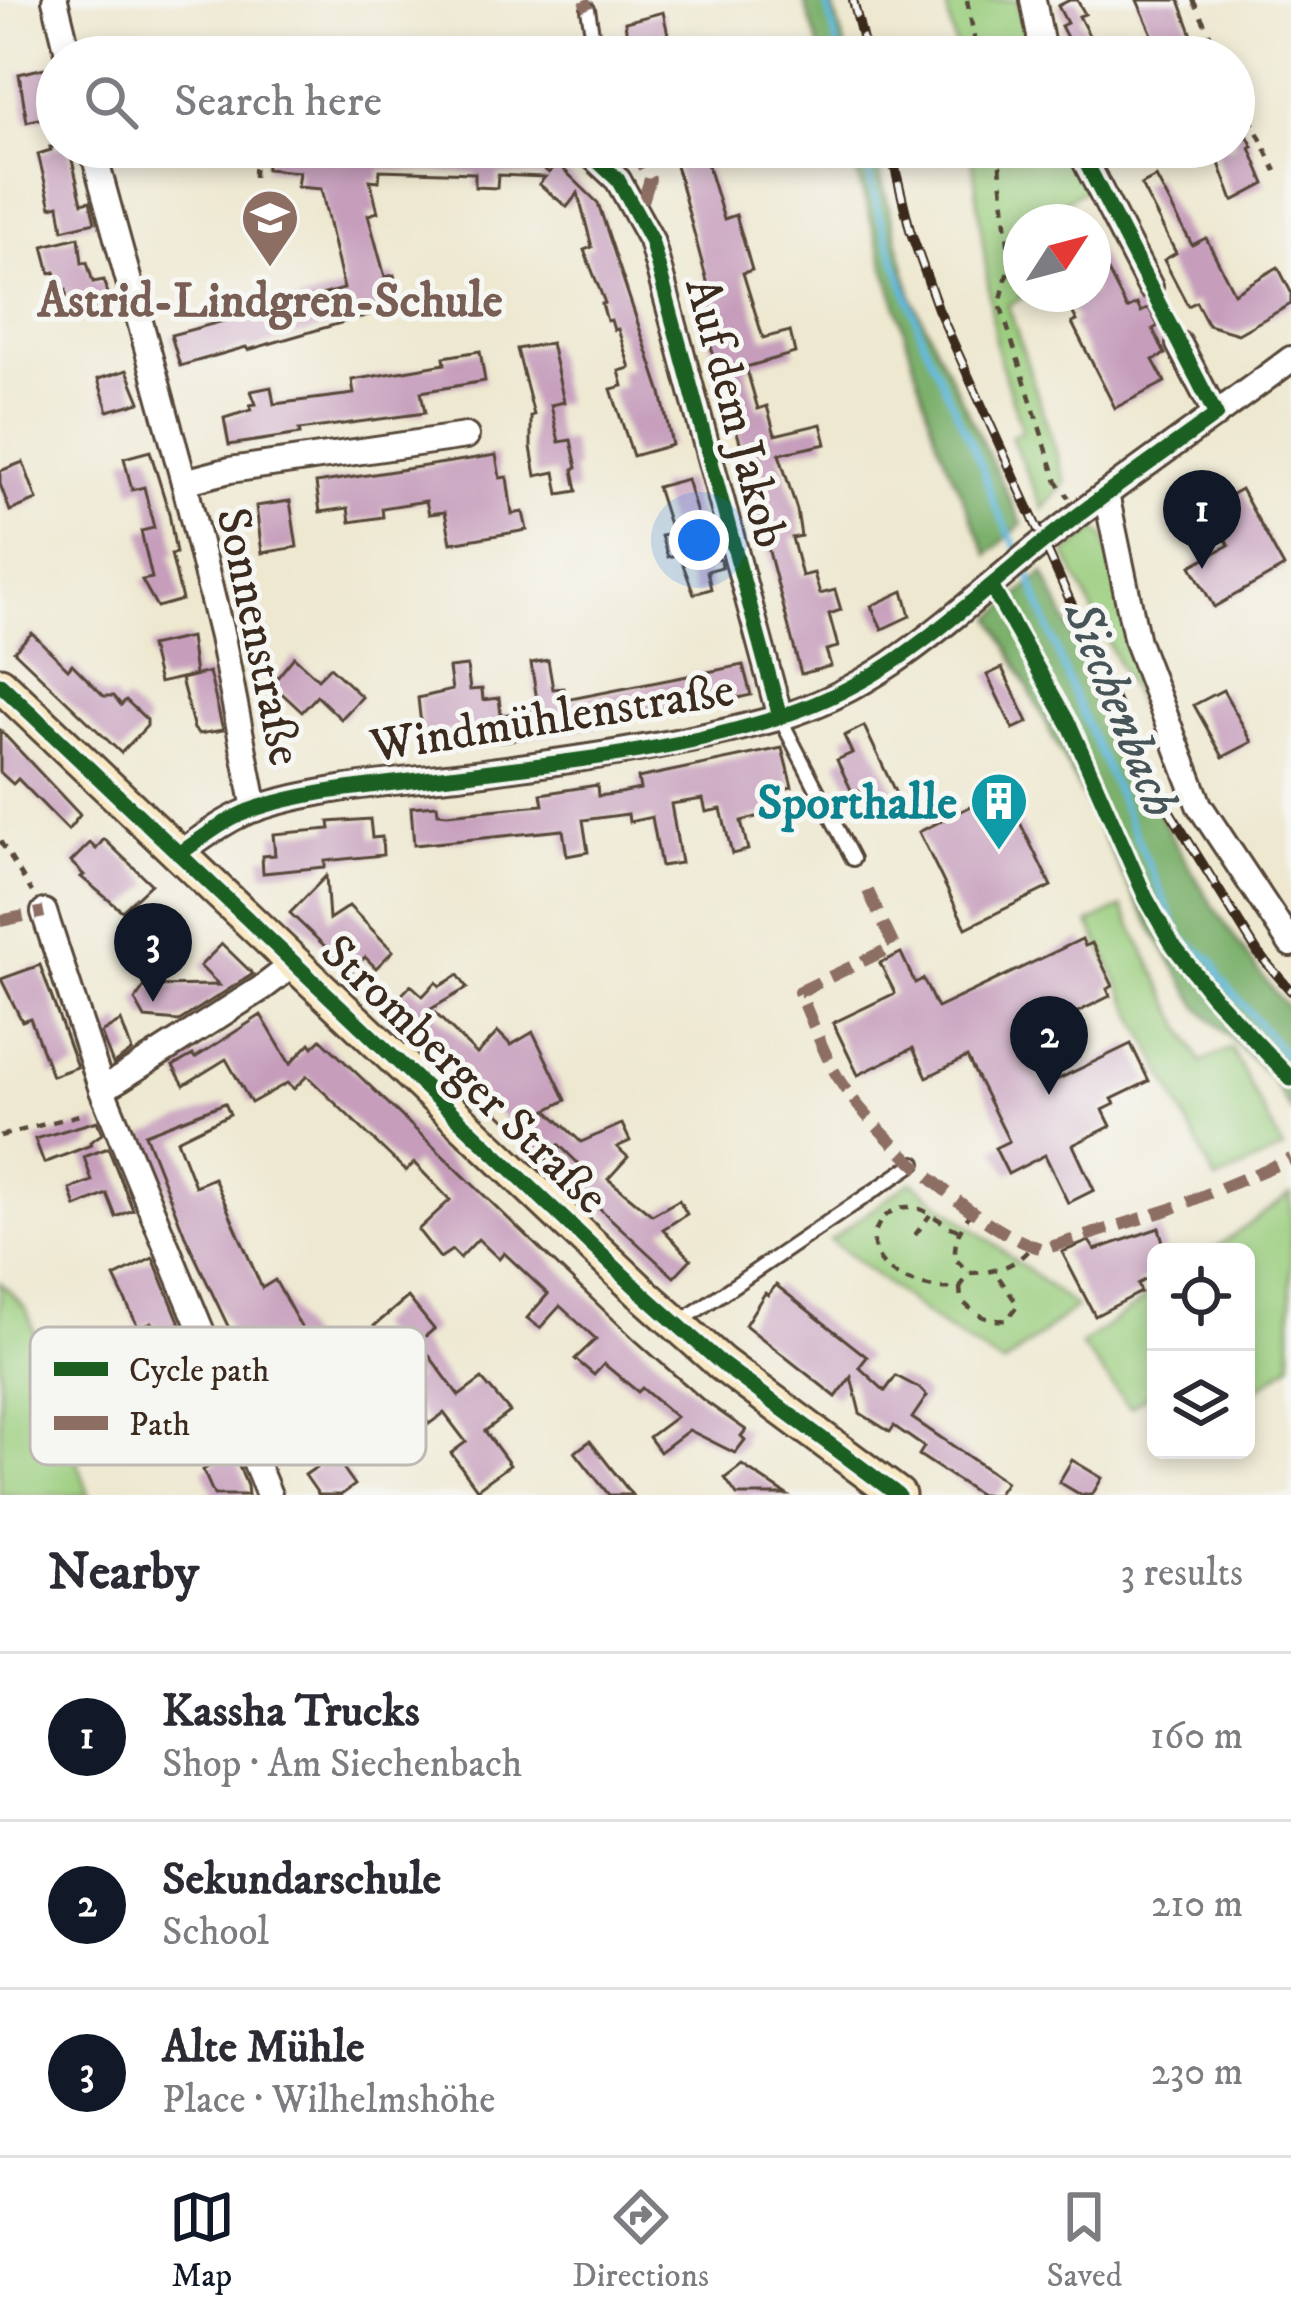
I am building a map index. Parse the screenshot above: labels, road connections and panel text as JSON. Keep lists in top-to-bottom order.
{
  "streets": {
    "main road": ["Stromberger Straße"],
    "street": ["Auf dem Jakob", "Sonnenstraße", "Windmühlenstraße"]
  },
  "crossings": [
    ["Auf dem Jakob", "Windmühlenstraße"],
    ["Sonnenstraße", "Windmühlenstraße"],
    ["Windmühlenstraße", "Stromberger Straße"]
  ],
  "water": ["Siechenbach"],
  "places": {
    "school or university": ["Astrid-Lindgren-Schule"],
    "building": ["Sporthalle"]
  },
  "legend": ["Cycle path", "Path"],
  "north": "top right",
  "page": {
    "search": "Search here",
    "pins": ["1", "3", "2"],
    "heading": ["Nearby", "3 results"],
    "list": [
      {
        "mark": "1",
        "name": "Kassha Trucks",
        "note": "Shop · Am Siechenbach",
        "value": "160 m"
      },
      {
        "mark": "2",
        "name": "Sekundarschule",
        "note": "School",
        "value": "210 m"
      },
      {
        "mark": "3",
        "name": "Alte Mühle",
        "note": "Place · Wilhelmshöhe",
        "value": "230 m"
      }
    ],
    "nav": ["Map", "Directions", "Saved"]
  }
}
